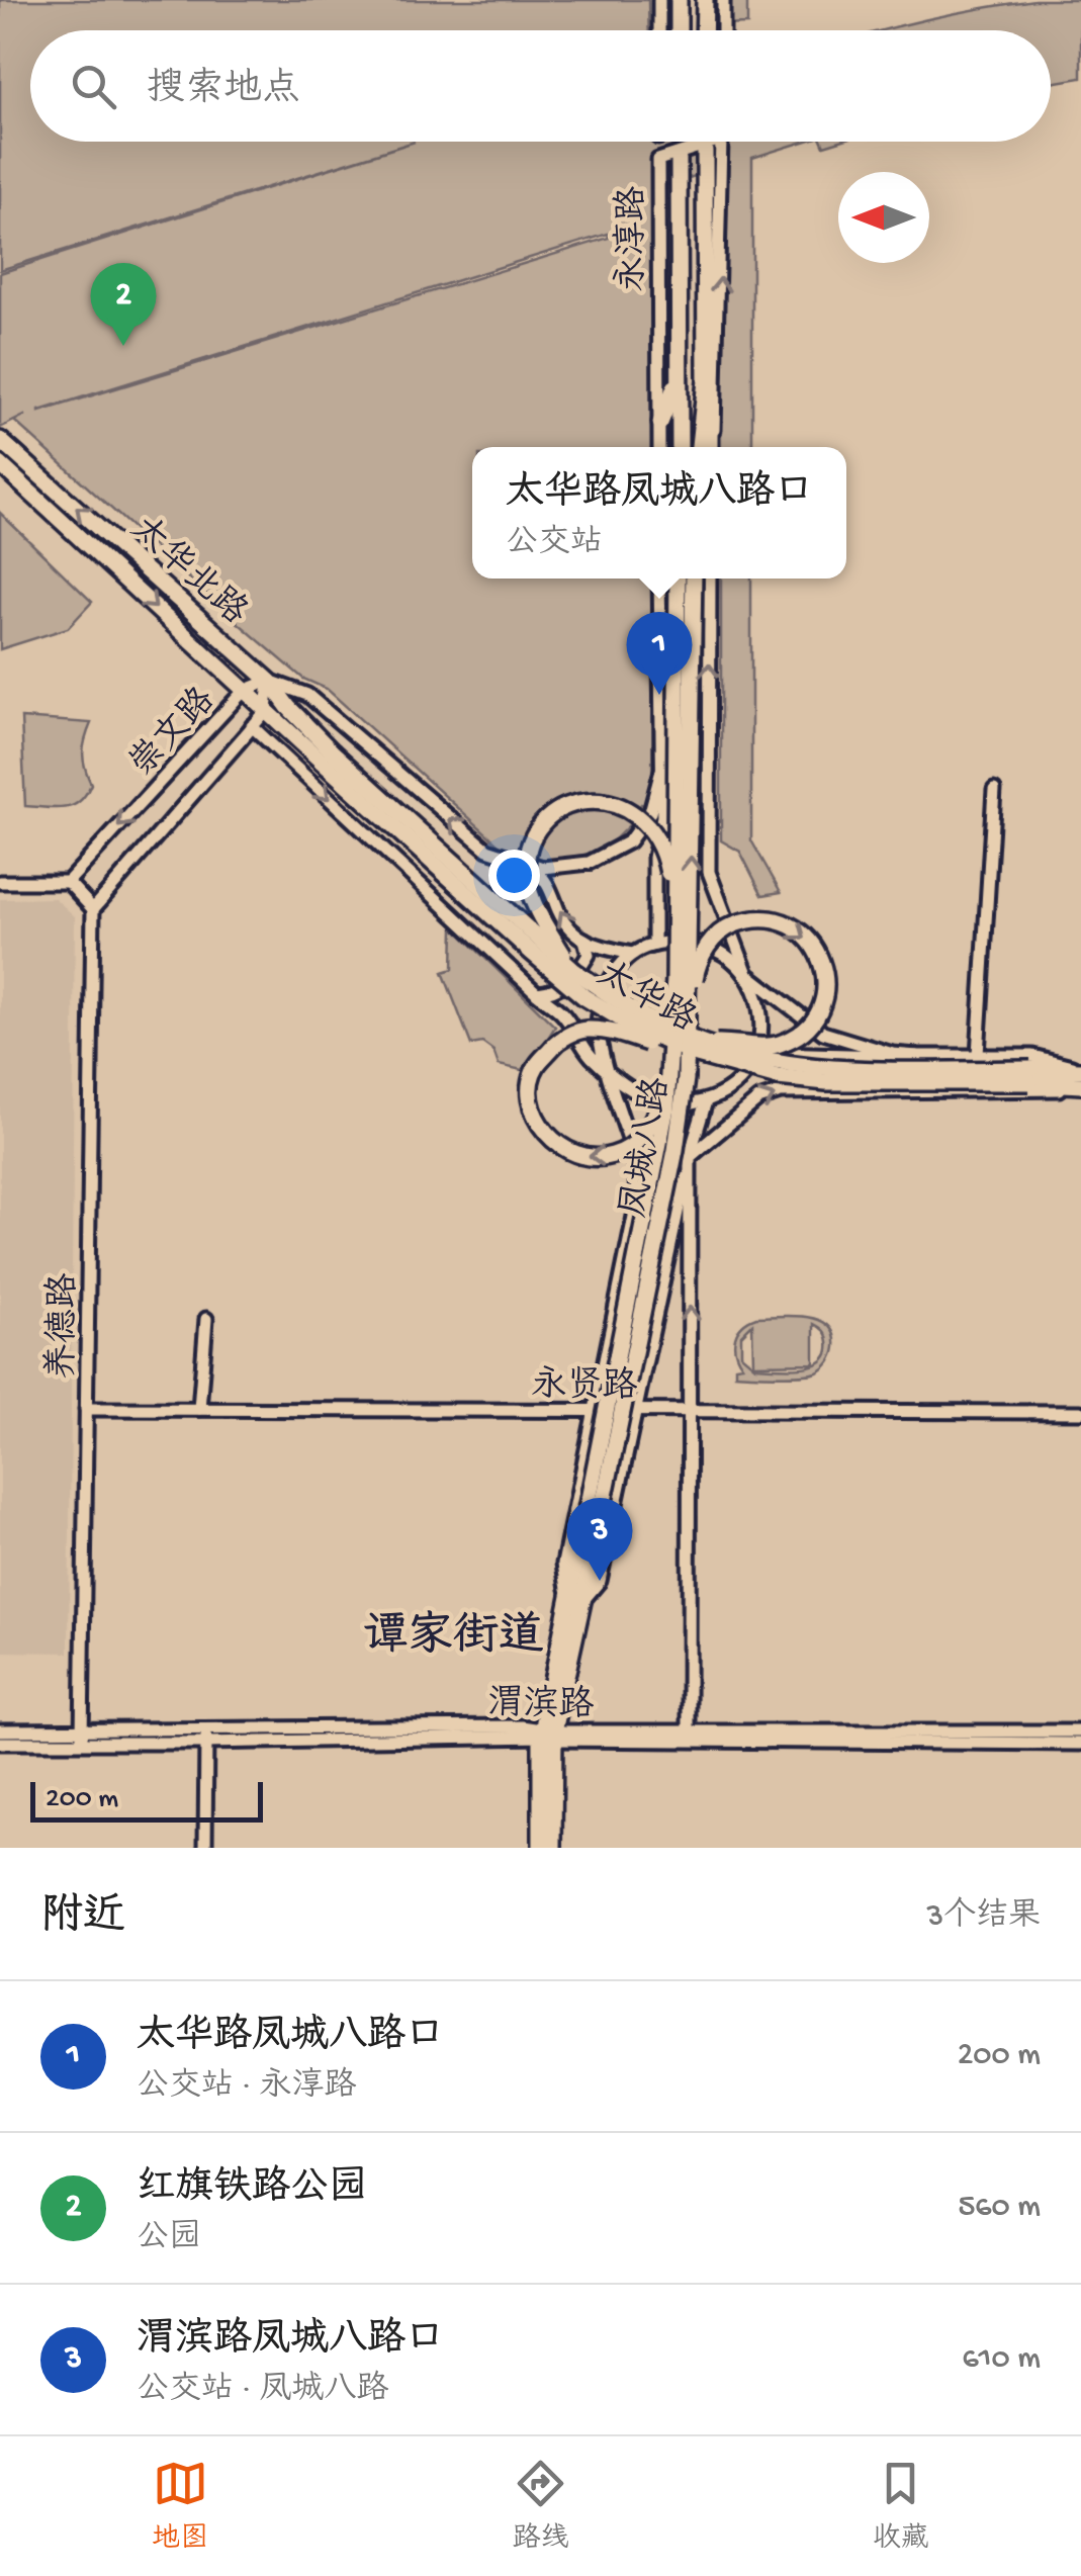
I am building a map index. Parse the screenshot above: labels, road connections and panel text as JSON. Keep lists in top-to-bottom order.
{
  "streets": {
    "main road": [
      "永淳路",
      "太华北路",
      "太华路",
      "凤城八路"
    ],
    "street": [
      "崇文路",
      "养德路",
      "永贤路",
      "渭滨路"
    ]
  },
  "crossings": [
    ["太华北路", "崇文路"],
    ["太华北路", "太华路"],
    ["崇文路", "养德路"],
    ["凤城八路", "永贤路"],
    ["凤城八路", "渭滨路"],
    ["养德路", "永贤路"],
    ["养德路", "渭滨路"]
  ],
  "districts": ["谭家街道"],
  "scale_bar": "200 m",
  "north": "left",
  "page": {
    "search": "搜索地点",
    "pins": ["2", "1", "3"],
    "popup": ["太华路凤城八路口", "公交站"],
    "scale": "200 m",
    "heading": ["附近", "3个结果"],
    "list": [
      {
        "mark": "1",
        "name": "太华路凤城八路口",
        "note": "公交站 · 永淳路",
        "value": "200 m"
      },
      {
        "mark": "2",
        "name": "红旗铁路公园",
        "note": "公园",
        "value": "560 m"
      },
      {
        "mark": "3",
        "name": "渭滨路凤城八路口",
        "note": "公交站 · 凤城八路",
        "value": "610 m"
      }
    ],
    "nav": ["地图", "路线", "收藏"]
  }
}
